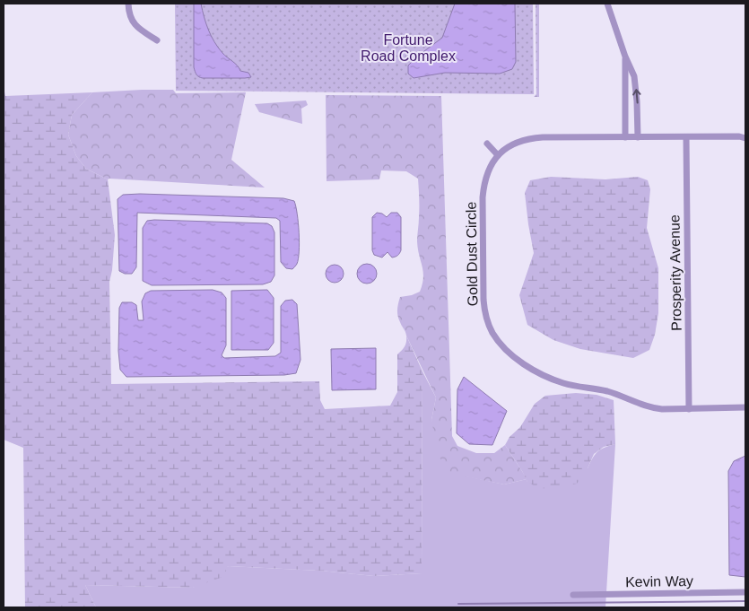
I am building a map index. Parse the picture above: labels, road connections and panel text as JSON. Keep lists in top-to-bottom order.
{
  "streets": {
    "street": ["Gold Dust Circle", "Prosperity Avenue", "Kevin Way"]
  },
  "crossings": [
    ["Gold Dust Circle", "Prosperity Avenue"]
  ],
  "parks": ["Fortune Road Complex"]
}
